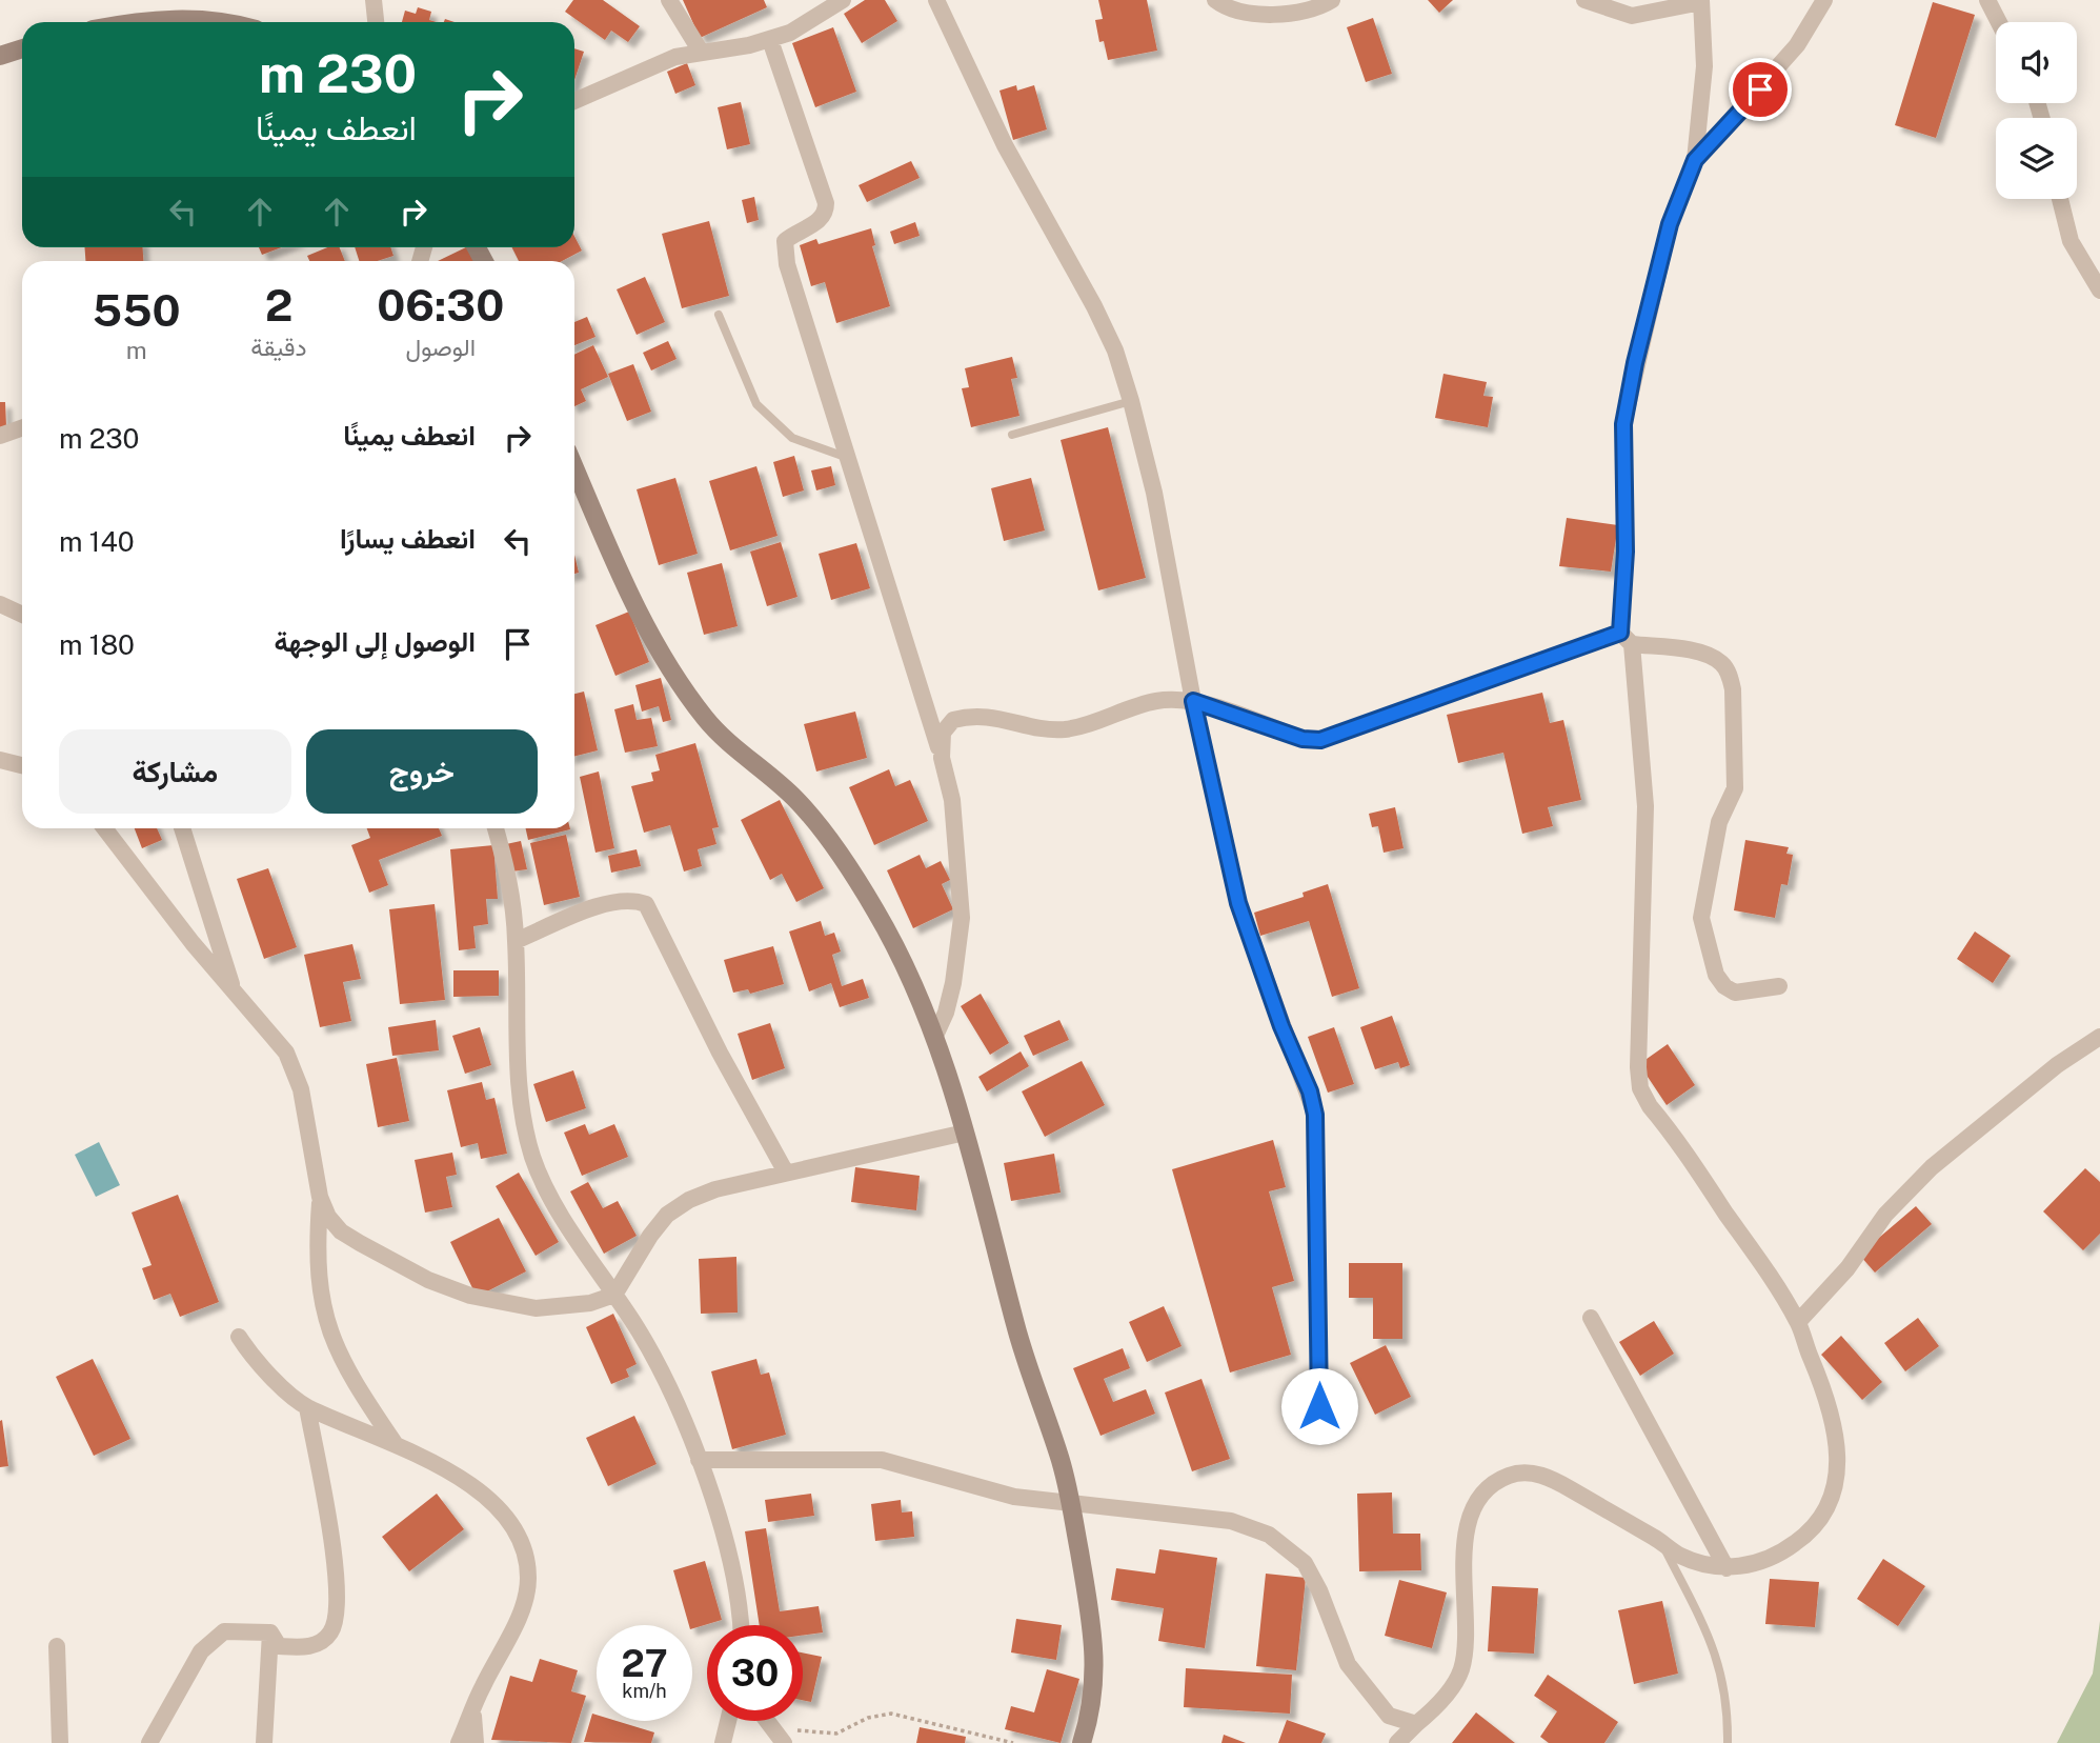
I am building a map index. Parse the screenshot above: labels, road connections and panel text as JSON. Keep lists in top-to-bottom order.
{
  "page": {
    "turn": ["230 m", "انعطف يمينًا"],
    "eta": [
      "06:30",
      "الوصول",
      "2",
      "دقيقة",
      "550",
      "m"
    ],
    "list": [
      {
        "name": "انعطف يمينًا",
        "value": "230 m"
      },
      {
        "name": "انعطف يسارًا",
        "value": "140 m"
      },
      {
        "name": "الوصول إلى الوجهة",
        "value": "180 m"
      }
    ],
    "buttons": ["خروج", "مشاركة"],
    "speed": "27 km/h",
    "limit": "30"
  }
}
